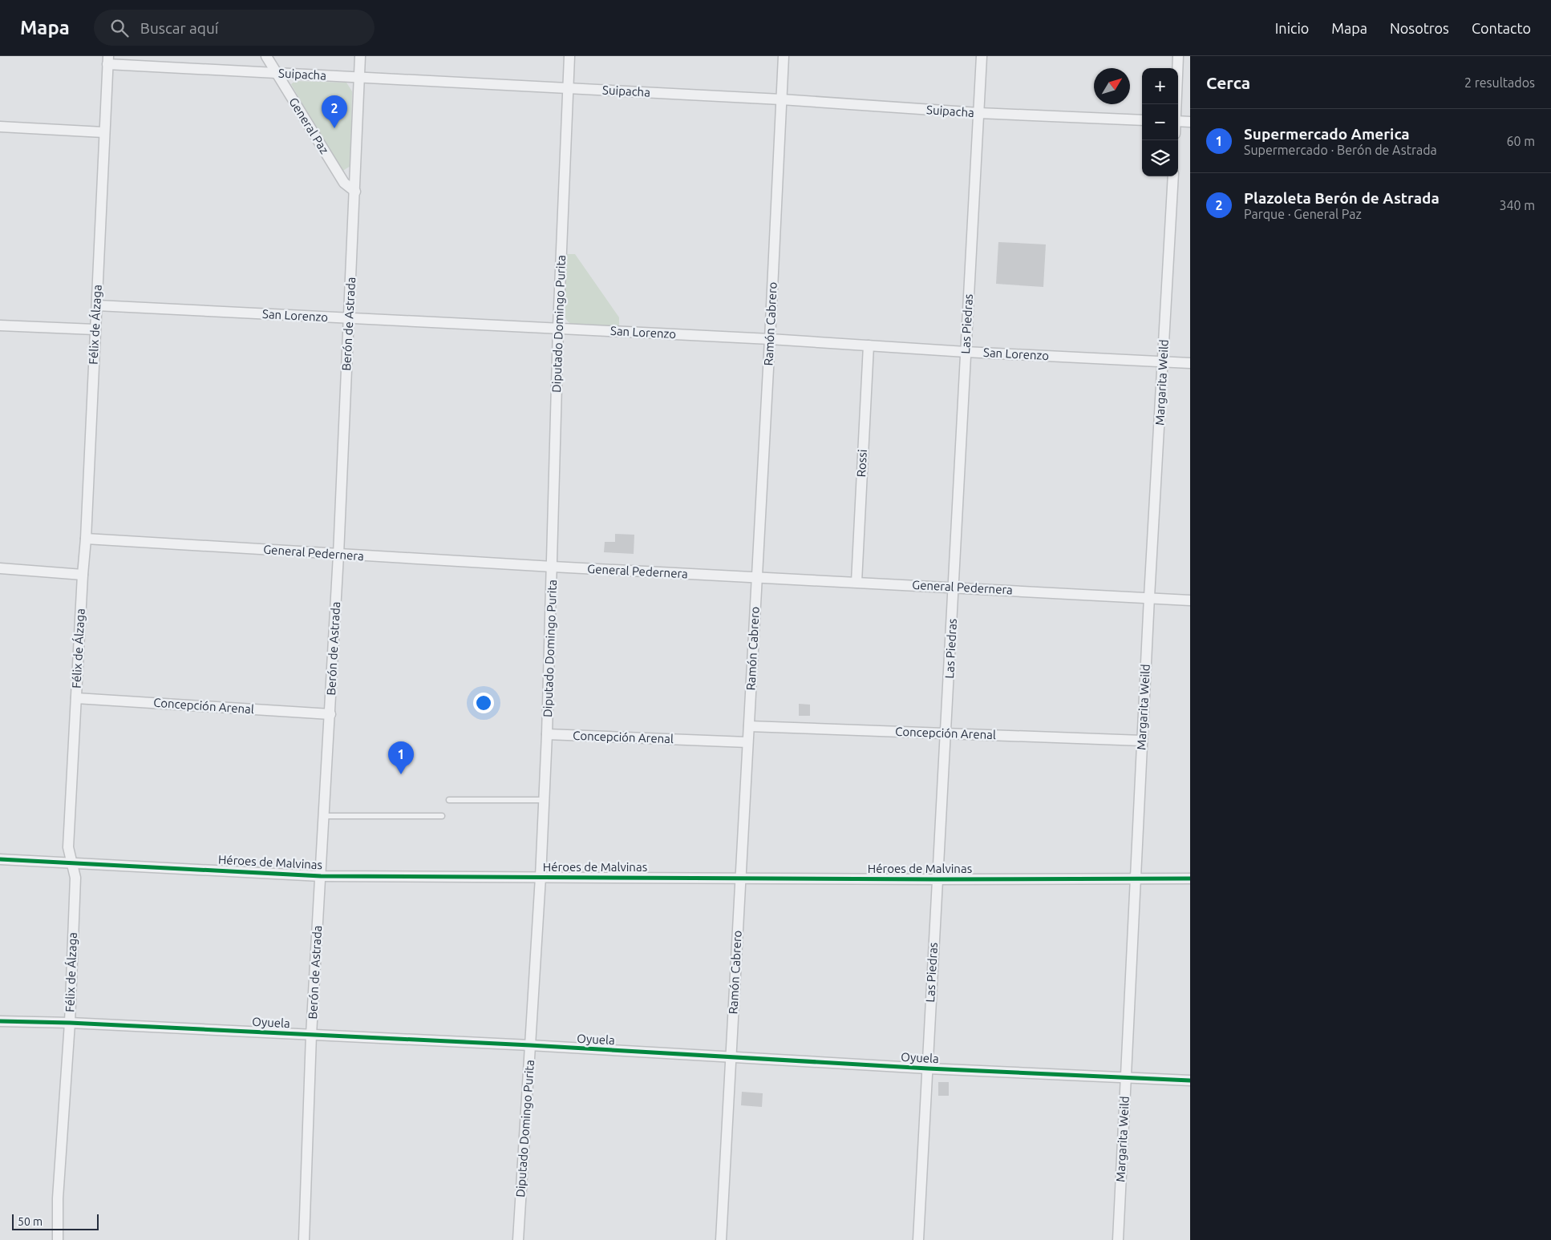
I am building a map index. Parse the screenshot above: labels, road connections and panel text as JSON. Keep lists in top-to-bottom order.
{
  "streets": {
    "street": [
      "Suipacha",
      "General Paz",
      "San Lorenzo",
      "Berón de Astrada",
      "Diputado Domingo Purita",
      "Ramón Cabrero",
      "Las Piedras",
      "Félix de Álzaga",
      "Margarita Weild",
      "Rossi",
      "General Pedernera",
      "Concepción Arenal",
      "Héroes de Malvinas",
      "Oyuela"
    ]
  },
  "crossings": [
    ["Suipacha", "General Paz"],
    ["Suipacha", "Berón de Astrada"],
    ["Suipacha", "Diputado Domingo Purita"],
    ["Suipacha", "Ramón Cabrero"],
    ["Suipacha", "Las Piedras"],
    ["Suipacha", "Félix de Álzaga"],
    ["General Paz", "Berón de Astrada"],
    ["San Lorenzo", "Berón de Astrada"],
    ["San Lorenzo", "Diputado Domingo Purita"],
    ["San Lorenzo", "Ramón Cabrero"],
    ["San Lorenzo", "Las Piedras"],
    ["San Lorenzo", "Félix de Álzaga"],
    ["San Lorenzo", "Margarita Weild"],
    ["San Lorenzo", "Rossi"],
    ["Berón de Astrada", "General Pedernera"],
    ["Berón de Astrada", "Concepción Arenal"],
    ["Berón de Astrada", "Héroes de Malvinas"],
    ["Berón de Astrada", "Oyuela"],
    ["Diputado Domingo Purita", "General Pedernera"],
    ["Diputado Domingo Purita", "Concepción Arenal"],
    ["Diputado Domingo Purita", "Héroes de Malvinas"],
    ["Diputado Domingo Purita", "Oyuela"],
    ["Ramón Cabrero", "General Pedernera"],
    ["Ramón Cabrero", "Concepción Arenal"],
    ["Ramón Cabrero", "Héroes de Malvinas"],
    ["Ramón Cabrero", "Oyuela"],
    ["Las Piedras", "General Pedernera"],
    ["Las Piedras", "Concepción Arenal"],
    ["Las Piedras", "Héroes de Malvinas"],
    ["Las Piedras", "Oyuela"],
    ["Félix de Álzaga", "General Pedernera"],
    ["Félix de Álzaga", "Concepción Arenal"],
    ["Félix de Álzaga", "Héroes de Malvinas"],
    ["Félix de Álzaga", "Oyuela"],
    ["Margarita Weild", "General Pedernera"],
    ["Margarita Weild", "Concepción Arenal"],
    ["Margarita Weild", "Héroes de Malvinas"],
    ["Margarita Weild", "Oyuela"],
    ["Rossi", "General Pedernera"]
  ],
  "scale_bar": "50 m",
  "north": "top right",
  "page": {
    "header": "Mapa",
    "search": "Buscar aquí",
    "nav": [
      "Inicio",
      "Mapa",
      "Nosotros",
      "Contacto"
    ],
    "heading": ["Cerca", "2 resultados"],
    "map_buttons": ["+", "−"],
    "pins": ["2", "1"],
    "list": [
      {
        "mark": "1",
        "name": "Supermercado America",
        "note": "Supermercado · Berón de Astrada",
        "value": "60 m"
      },
      {
        "mark": "2",
        "name": "Plazoleta Berón de Astrada",
        "note": "Parque · General Paz",
        "value": "340 m"
      }
    ],
    "scale": "50 m"
  }
}
